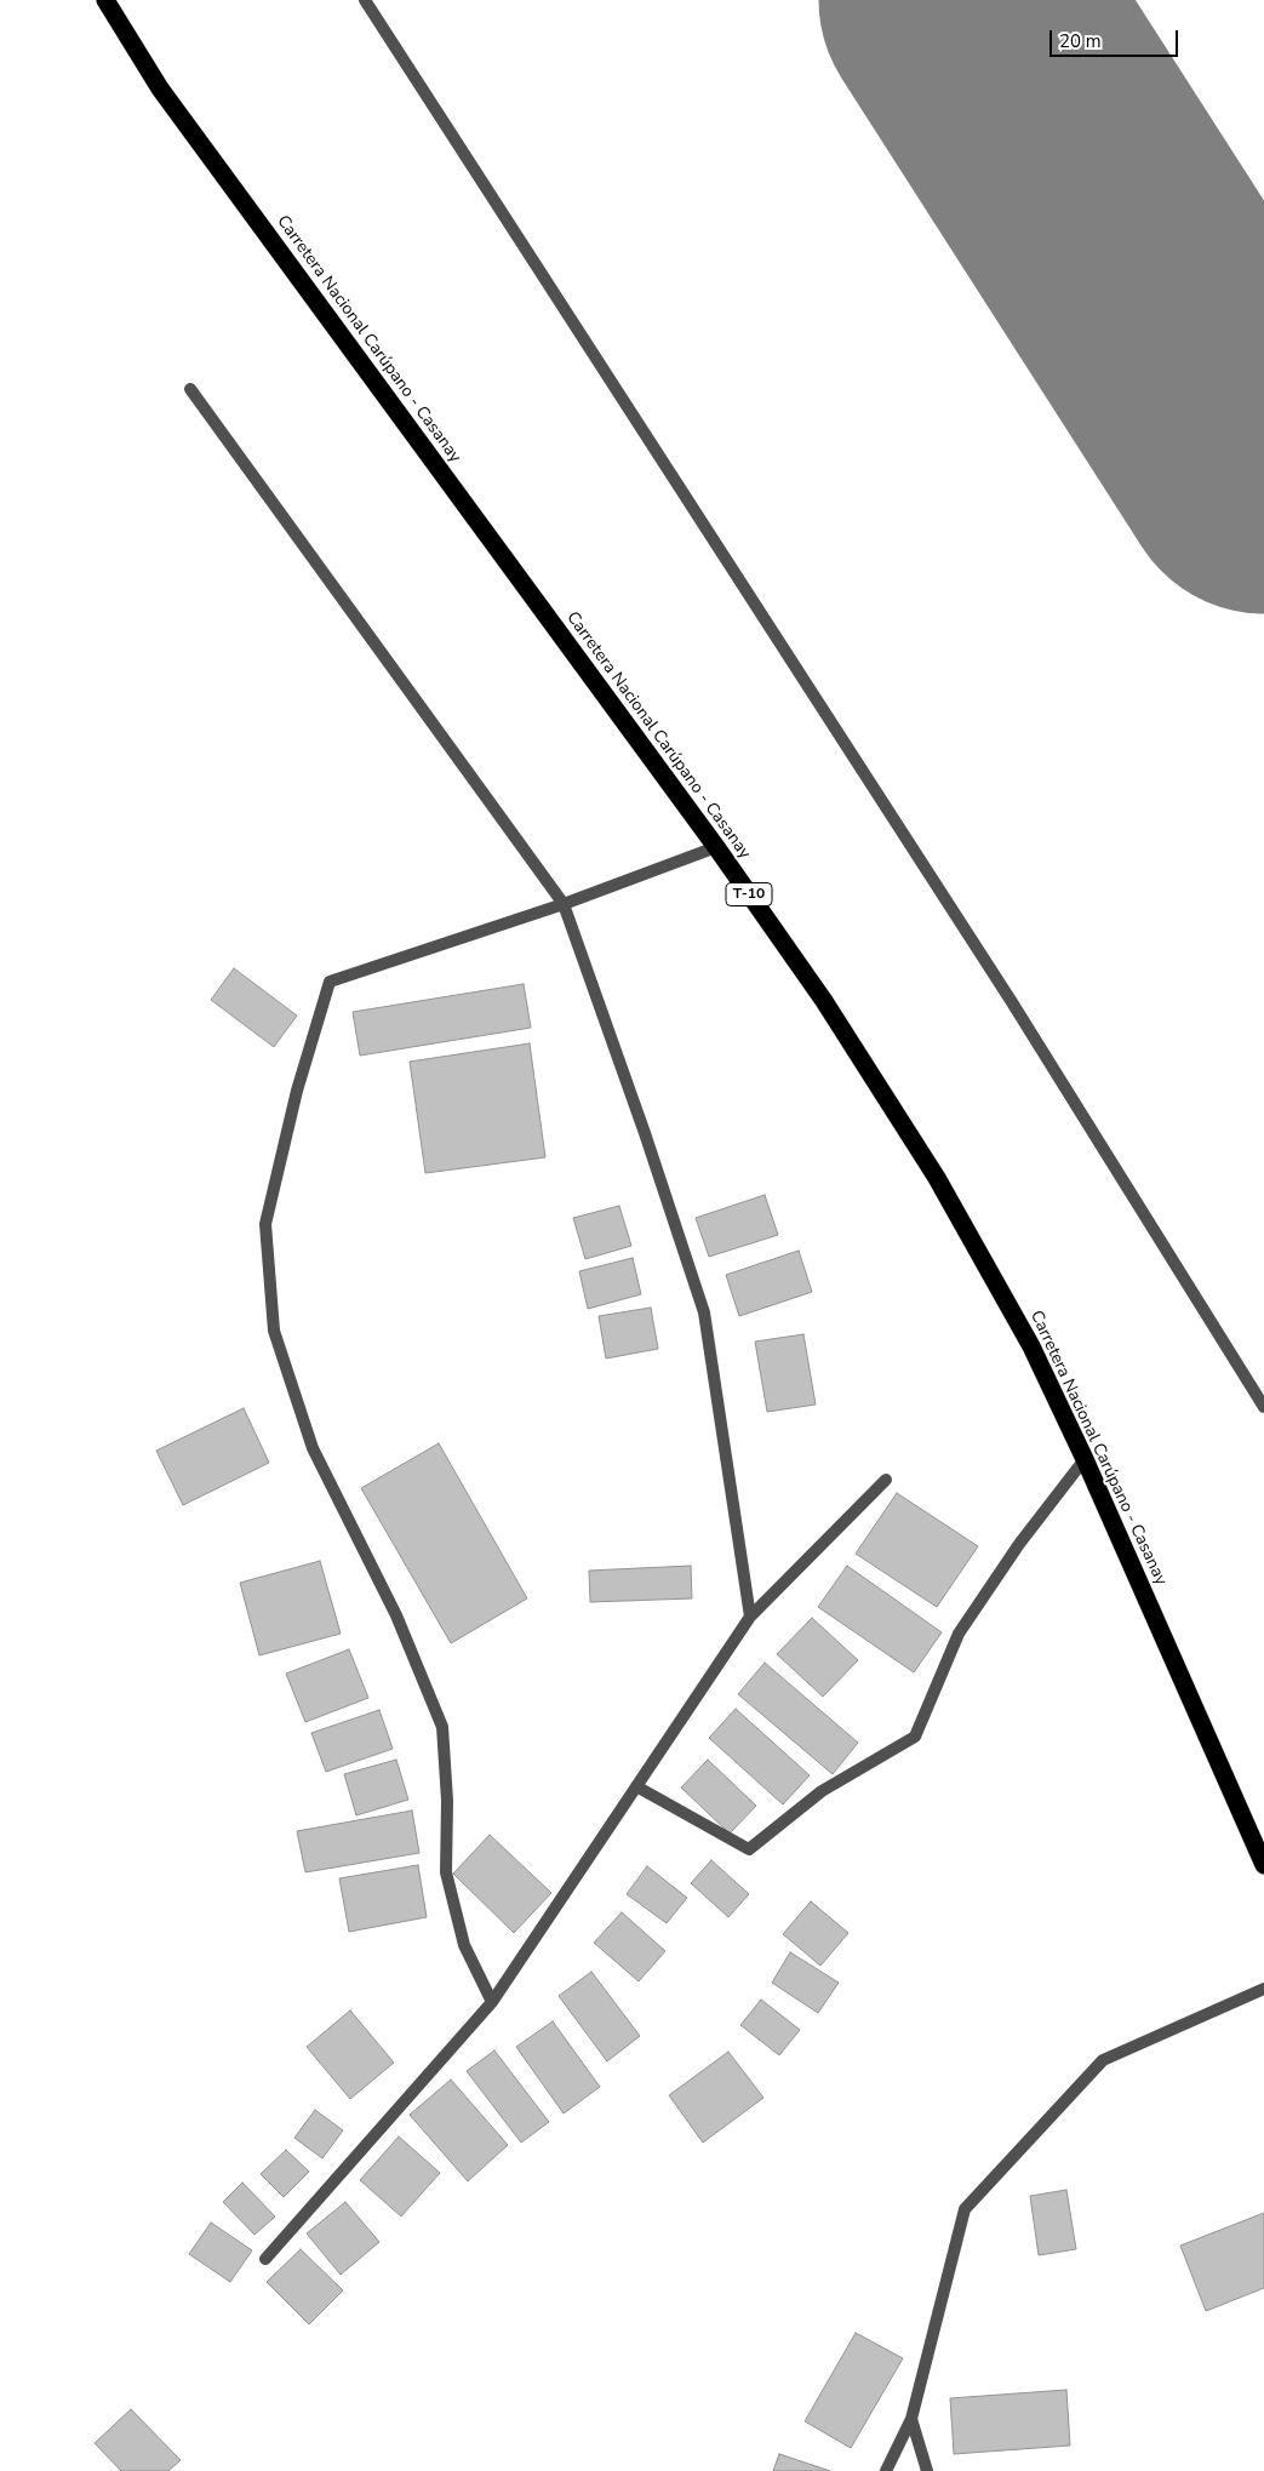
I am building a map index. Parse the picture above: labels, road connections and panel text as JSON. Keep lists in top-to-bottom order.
{
  "streets": {
    "highway": ["Carretera Nacional Carúpano - Casanay", "T-10"]
  },
  "scale_bar": "20 m"
}
